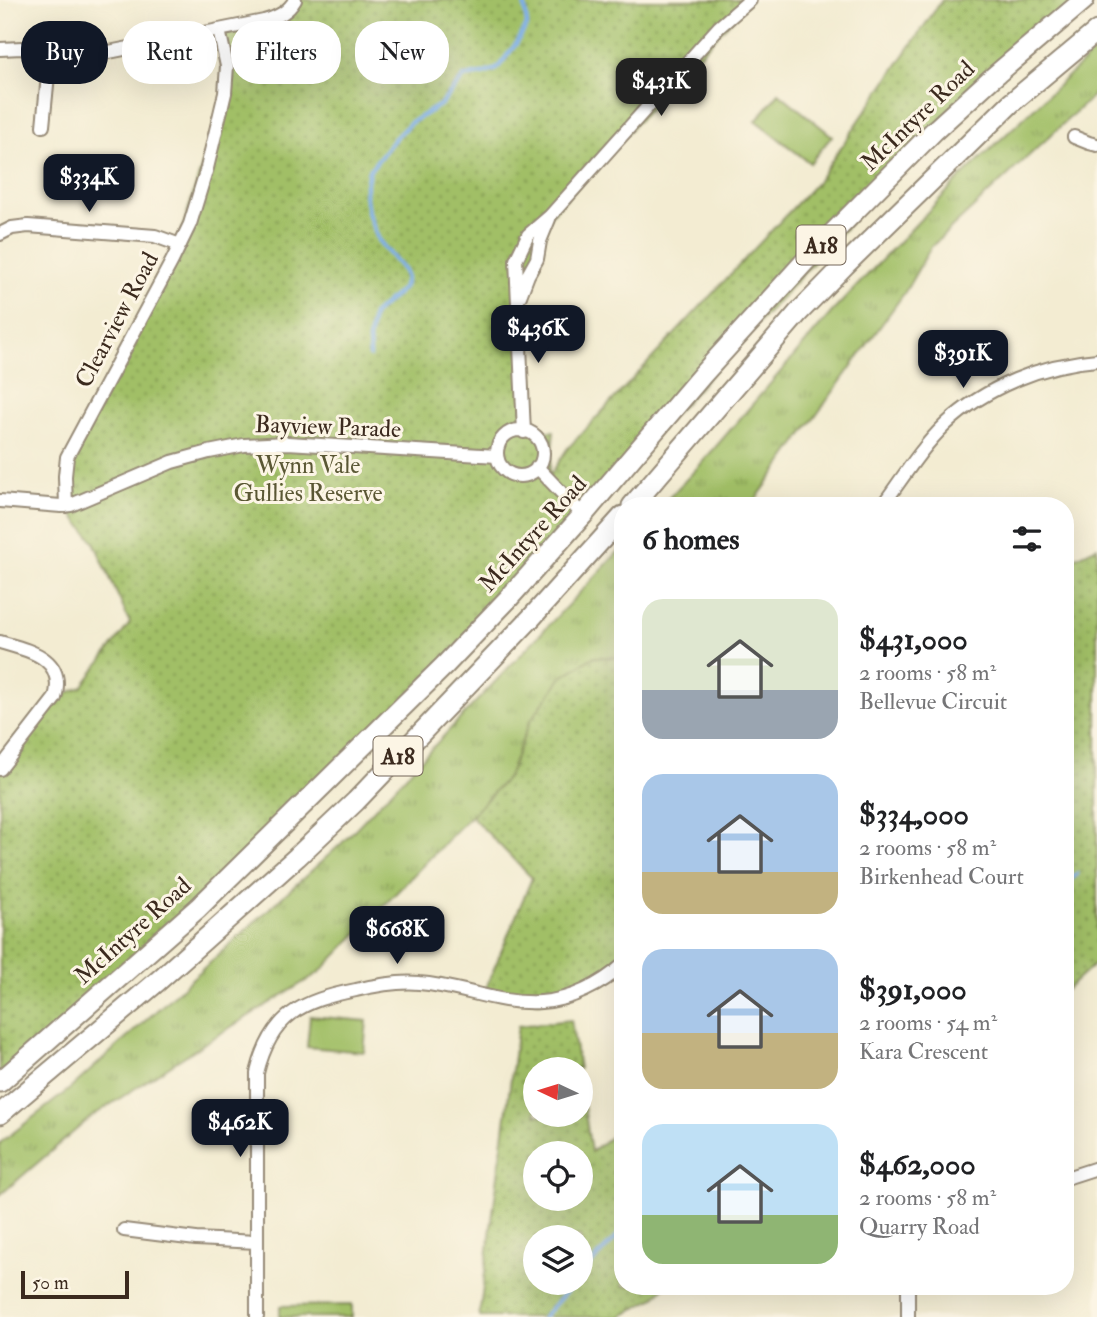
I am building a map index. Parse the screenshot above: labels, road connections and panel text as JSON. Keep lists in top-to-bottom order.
{
  "streets": {
    "main road": ["McIntyre Road", "A18"],
    "street": ["Clearview Road", "Bayview Parade"]
  },
  "crossings": [
    ["Clearview Road", "Bayview Parade"]
  ],
  "parks": ["Wynn Vale Gullies Reserve"],
  "scale_bar": "50 m",
  "north": "left",
  "page": {
    "chip": [
      "Buy",
      "Rent",
      "Filters",
      "New"
    ],
    "price": [
      "$431K",
      "$334K",
      "$436K",
      "$391K",
      "$668K",
      "$462K"
    ],
    "heading": "6 homes",
    "list": [
      {
        "name": "$431,000",
        "note": "2 rooms · 58 m² · Bellevue Circuit"
      },
      {
        "name": "$334,000",
        "note": "2 rooms · 58 m² · Birkenhead Court"
      },
      {
        "name": "$391,000",
        "note": "2 rooms · 54 m² · Kara Crescent"
      },
      {
        "name": "$462,000",
        "note": "2 rooms · 58 m² · Quarry Road"
      }
    ],
    "scale": "50 m"
  }
}
